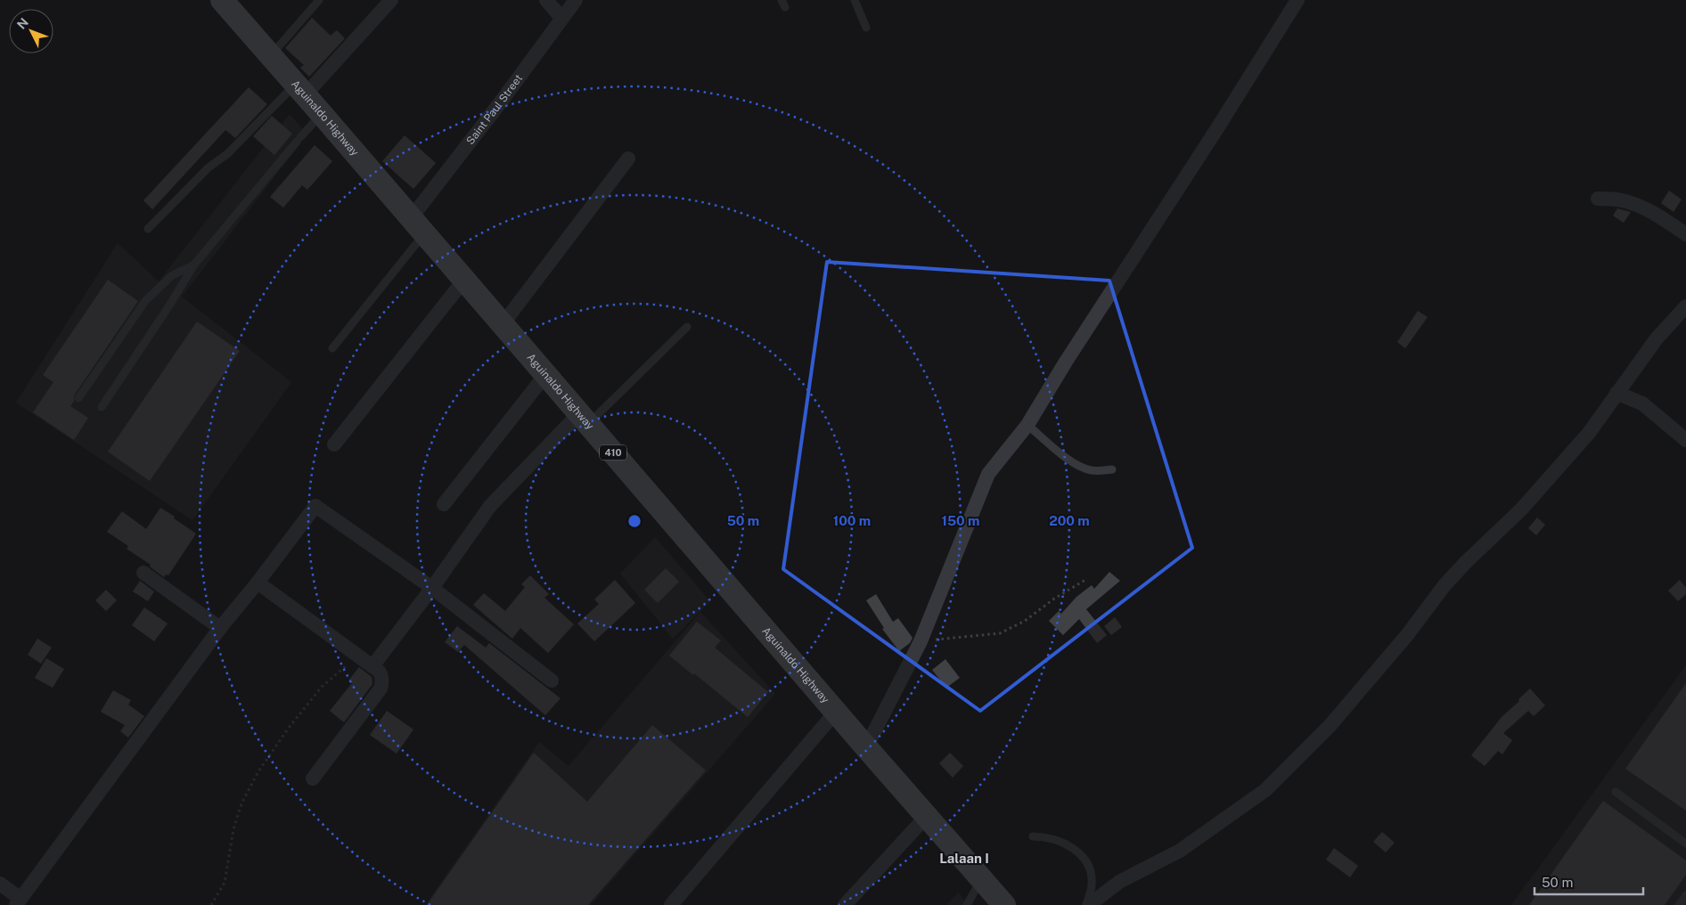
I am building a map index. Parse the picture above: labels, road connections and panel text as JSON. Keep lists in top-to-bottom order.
{
  "streets": {
    "main road": ["Aguinaldo Highway", "410"],
    "street": ["Saint Paul Street"]
  },
  "crossings": [
    ["Saint Paul Street", "Aguinaldo Highway"]
  ],
  "districts": ["Lalaan I"],
  "scale_bar": "50 m",
  "north": "top left",
  "rings": [
    "50 m",
    "100 m",
    "150 m",
    "200 m"
  ]
}
